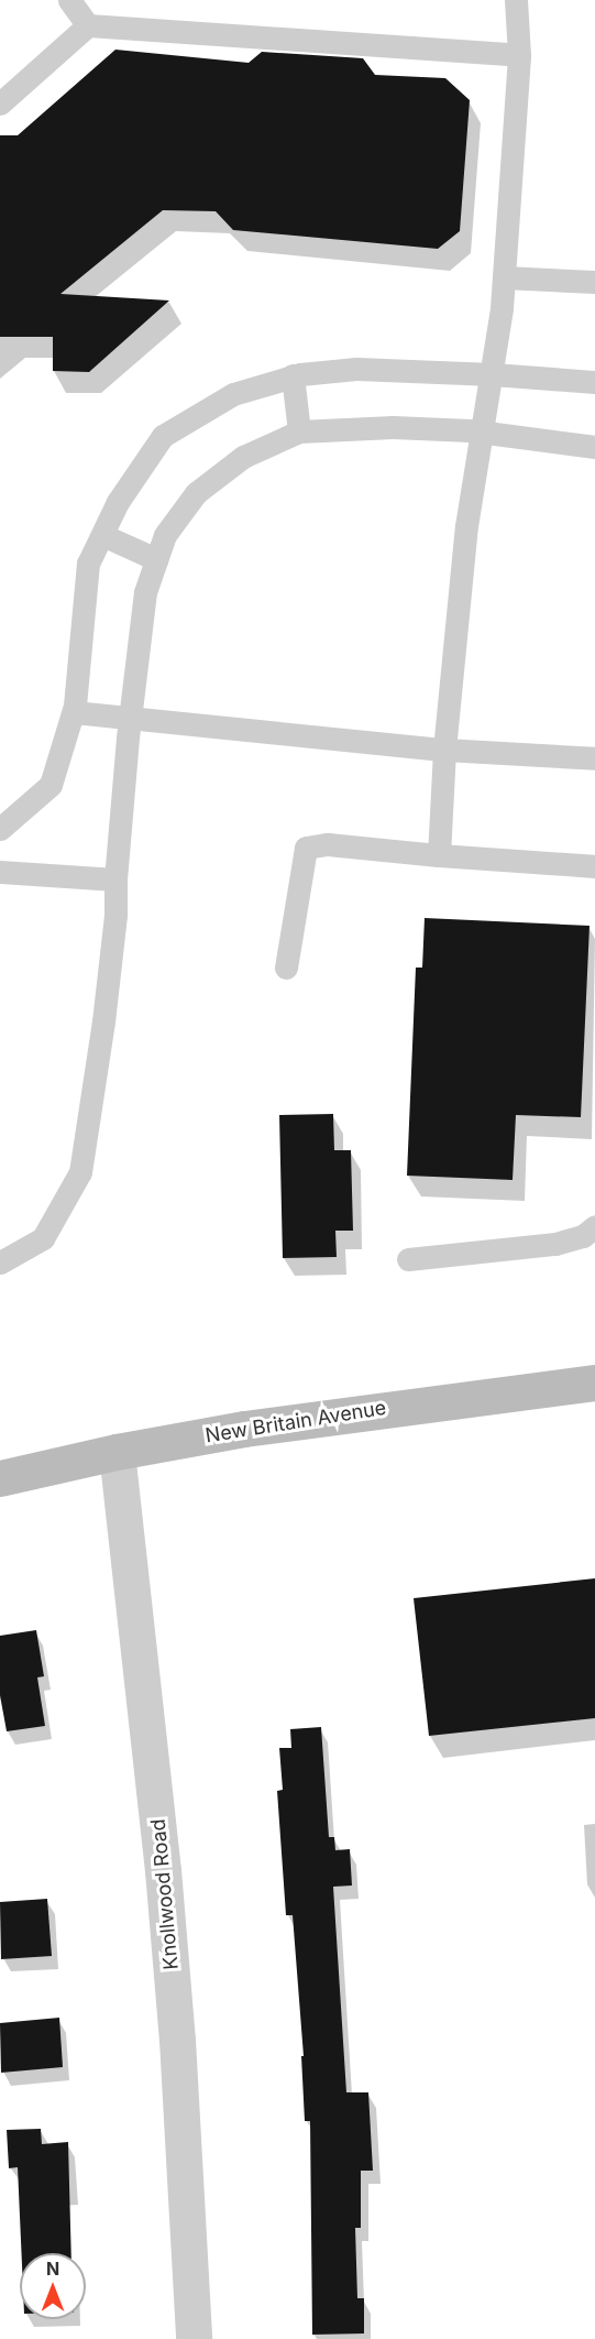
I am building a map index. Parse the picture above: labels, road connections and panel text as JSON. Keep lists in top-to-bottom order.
{
  "streets": {
    "main road": ["New Britain Avenue"],
    "street": ["Knollwood Road"]
  },
  "crossings": [
    ["New Britain Avenue", "Knollwood Road"]
  ],
  "north": "top"
}
